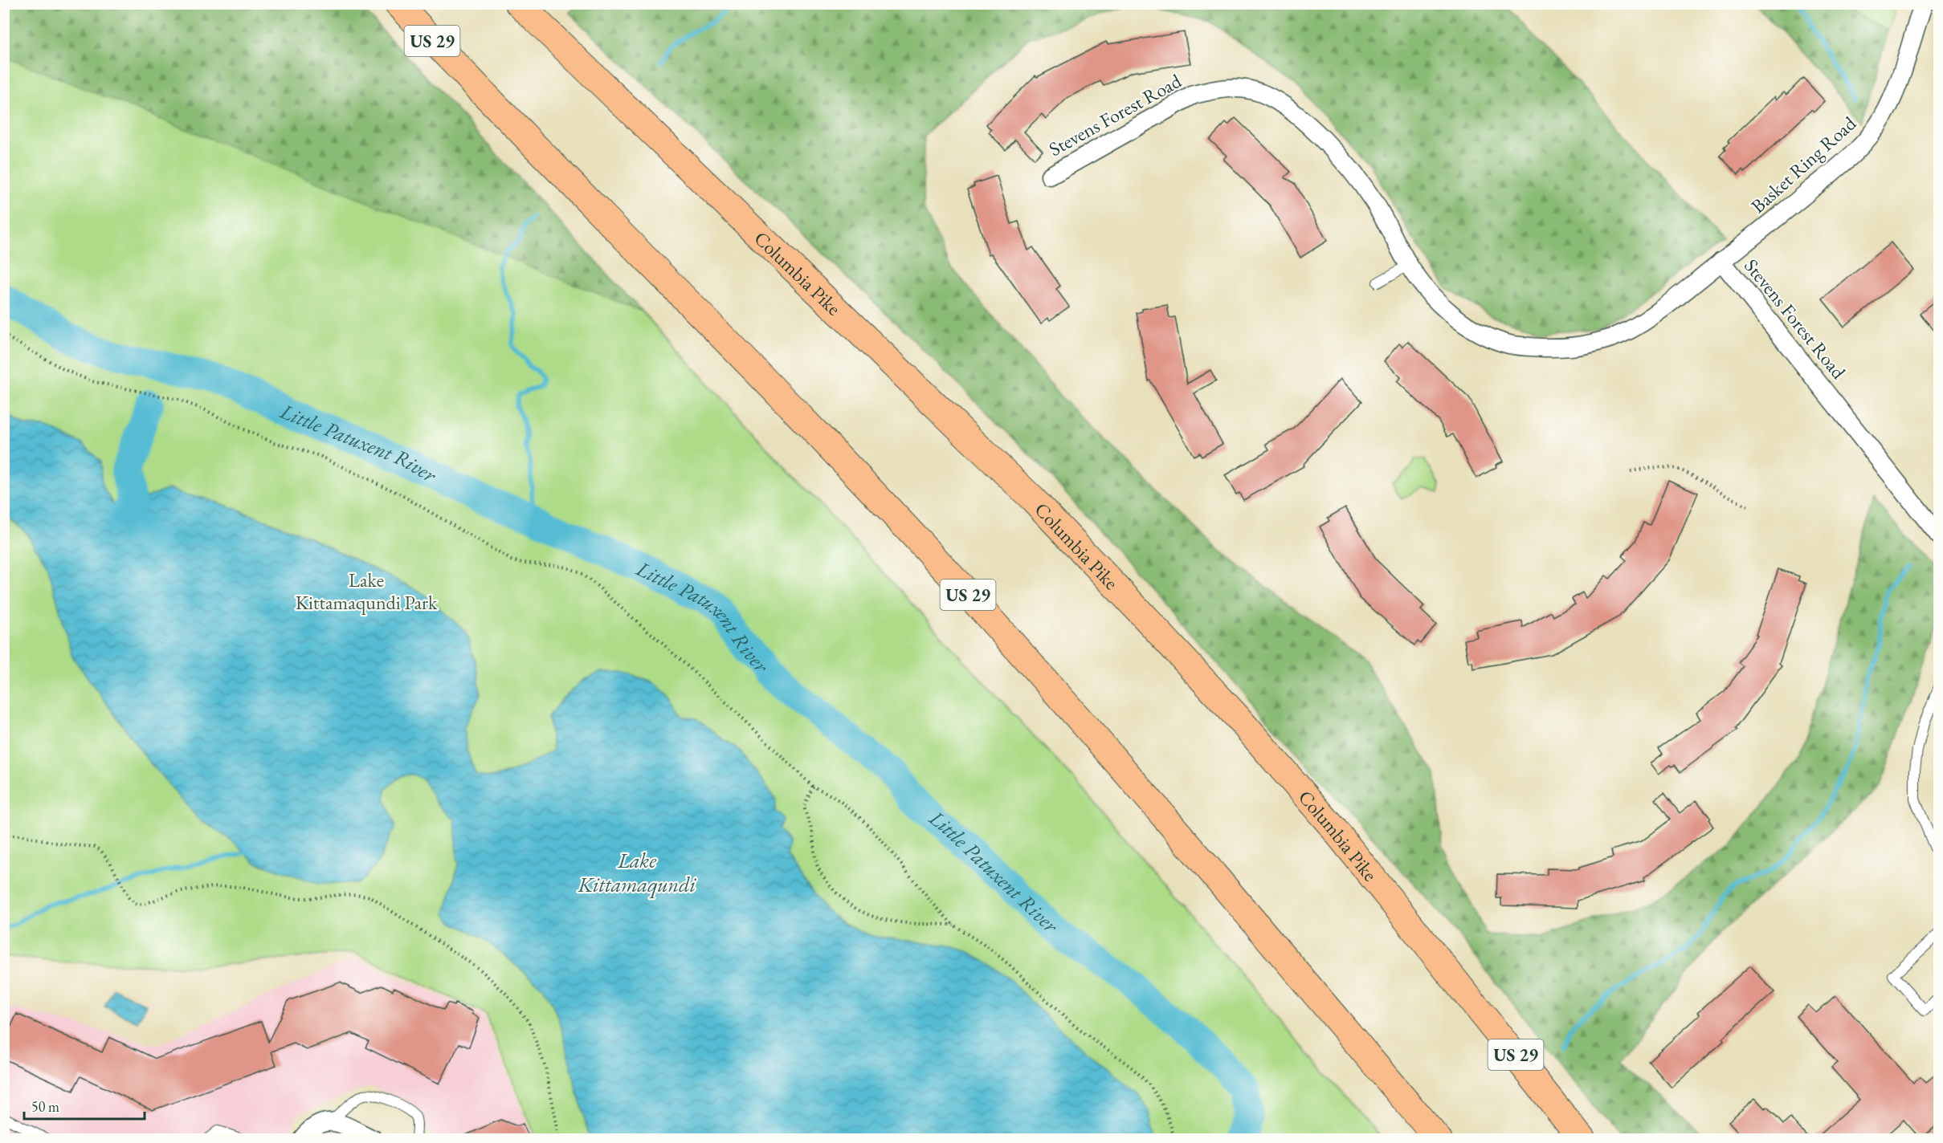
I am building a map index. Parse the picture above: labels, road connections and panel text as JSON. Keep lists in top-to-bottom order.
{
  "streets": {
    "highway": ["US 29", "Columbia Pike"],
    "street": ["Stevens Forest Road", "Basket Ring Road"]
  },
  "crossings": [
    ["Stevens Forest Road", "Basket Ring Road"]
  ],
  "water": ["Little Patuxent River", "Lake Kittamaqundi"],
  "parks": ["Lake Kittamaqundi Park"],
  "scale_bar": "50 m"
}
